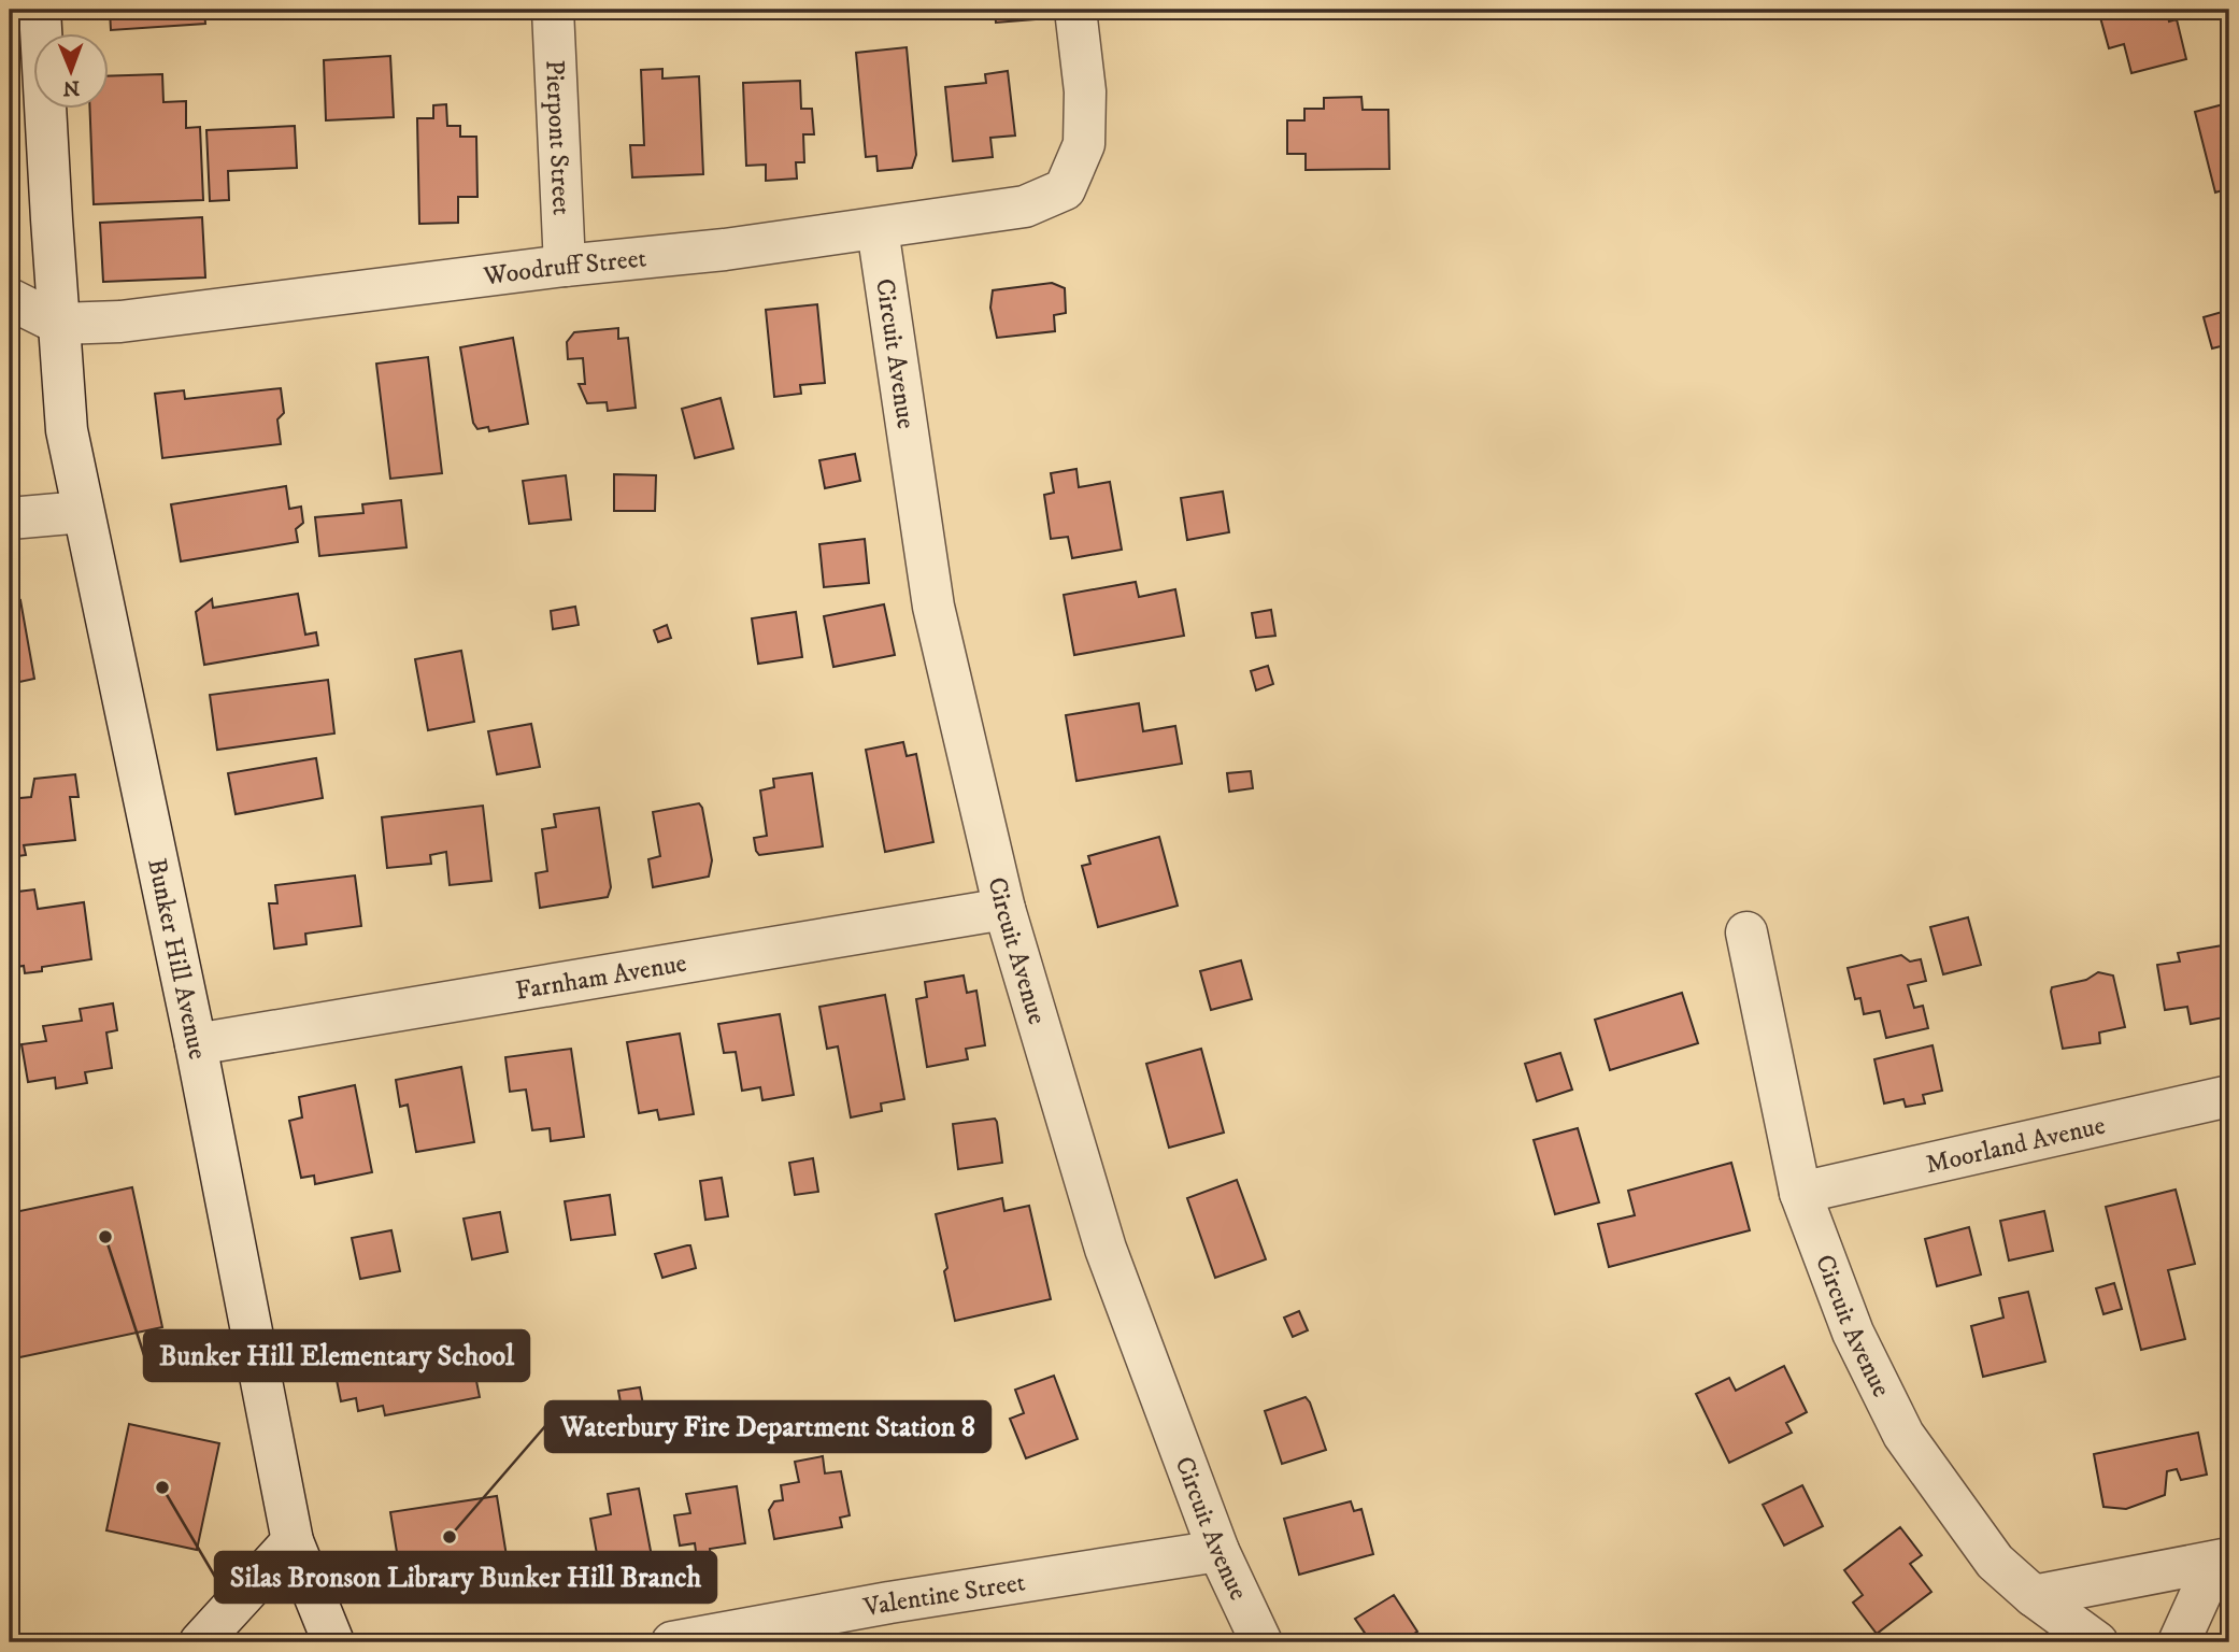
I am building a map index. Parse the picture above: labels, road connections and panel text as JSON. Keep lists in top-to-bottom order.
{
  "streets": {
    "street": [
      "Pierpont Street",
      "Woodruff Street",
      "Circuit Avenue",
      "Bunker Hill Avenue",
      "Farnham Avenue",
      "Moorland Avenue",
      "Valentine Street"
    ]
  },
  "crossings": [
    ["Pierpont Street", "Woodruff Street"],
    ["Woodruff Street", "Circuit Avenue"],
    ["Woodruff Street", "Bunker Hill Avenue"],
    ["Circuit Avenue", "Farnham Avenue"],
    ["Circuit Avenue", "Moorland Avenue"],
    ["Circuit Avenue", "Valentine Street"],
    ["Bunker Hill Avenue", "Farnham Avenue"]
  ],
  "places": ["Bunker Hill Elementary School", "Silas Bronson Library Bunker Hill Branch", "Waterbury Fire Department Station 8"],
  "north": "bottom"
}
